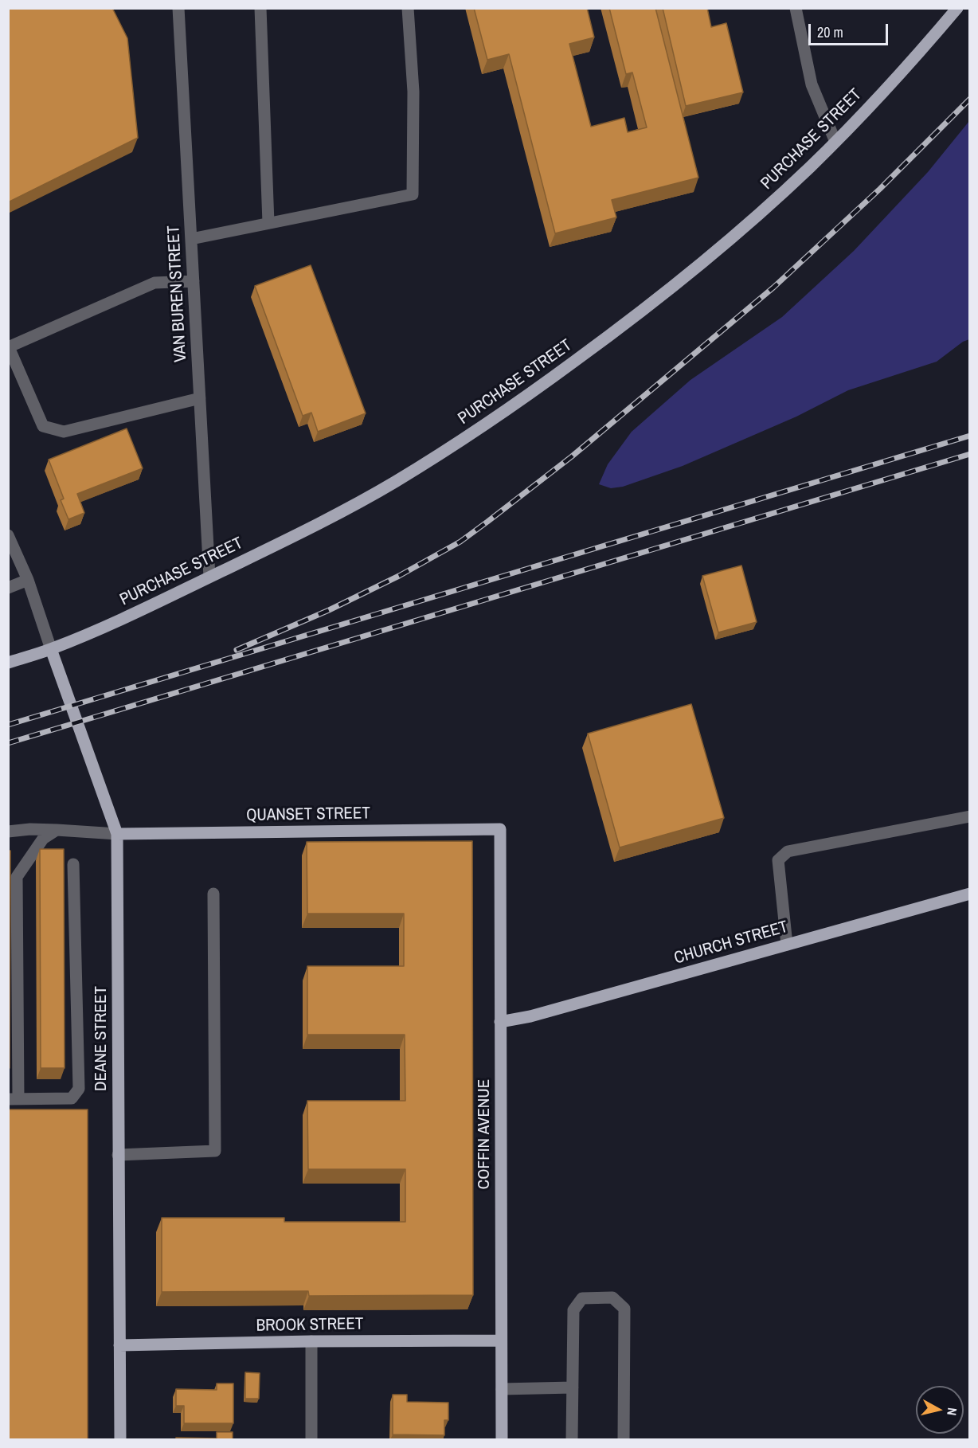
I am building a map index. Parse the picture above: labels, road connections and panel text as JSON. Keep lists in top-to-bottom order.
{
  "streets": {
    "main road": [
      "PURCHASE STREET",
      "QUANSET STREET",
      "CHURCH STREET",
      "DEANE STREET",
      "COFFIN AVENUE",
      "BROOK STREET"
    ],
    "street": ["VAN BUREN STREET"]
  },
  "crossings": [
    ["PURCHASE STREET", "VAN BUREN STREET"],
    ["PURCHASE STREET", "DEANE STREET"],
    ["QUANSET STREET", "DEANE STREET"],
    ["QUANSET STREET", "COFFIN AVENUE"],
    ["CHURCH STREET", "COFFIN AVENUE"],
    ["DEANE STREET", "BROOK STREET"],
    ["COFFIN AVENUE", "BROOK STREET"]
  ],
  "scale_bar": "20 m",
  "north": "right"
}
